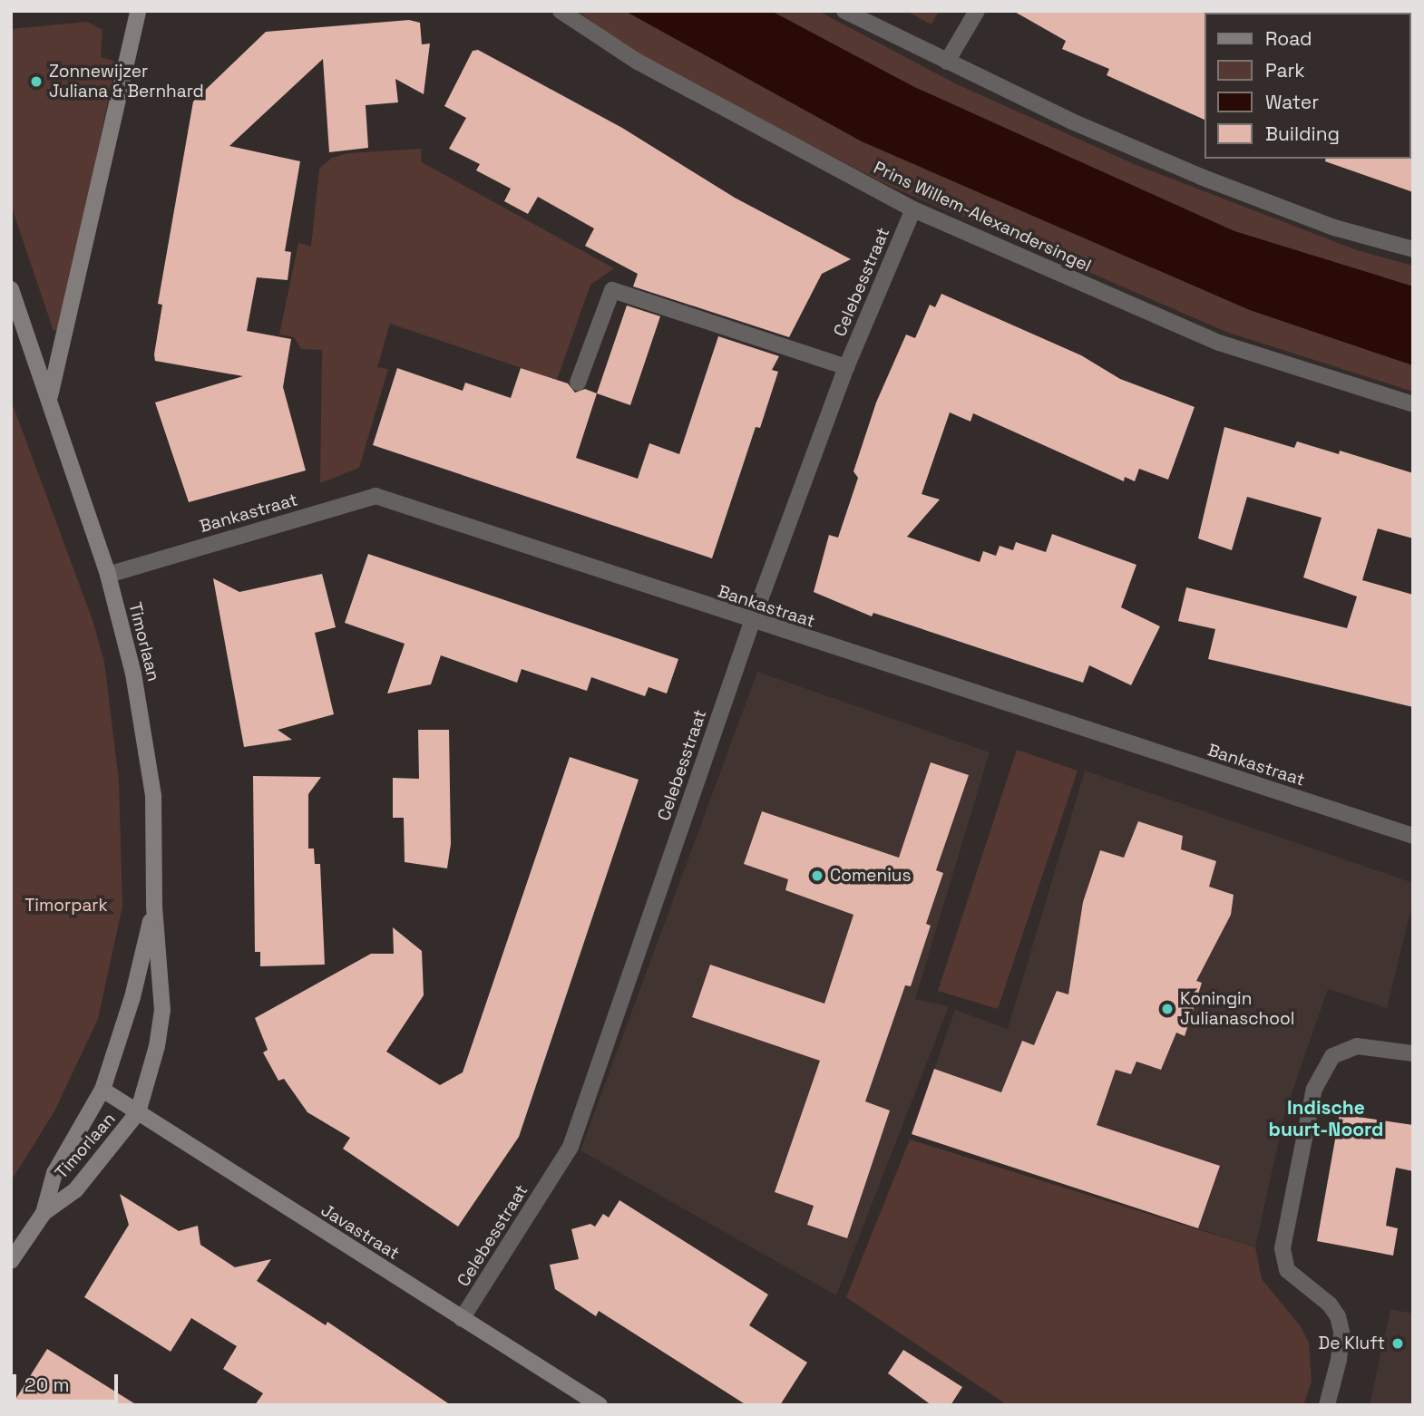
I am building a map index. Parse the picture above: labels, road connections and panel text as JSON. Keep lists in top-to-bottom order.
{
  "streets": {
    "street": [
      "Prins Willem-Alexandersingel",
      "Celebesstraat",
      "Bankastraat",
      "Timorlaan",
      "Javastraat"
    ]
  },
  "crossings": [
    ["Prins Willem-Alexandersingel", "Celebesstraat"],
    ["Celebesstraat", "Bankastraat"],
    ["Celebesstraat", "Javastraat"],
    ["Bankastraat", "Timorlaan"],
    ["Timorlaan", "Javastraat"]
  ],
  "districts": ["Indische buurt-Noord"],
  "parks": ["Timorpark"],
  "places": [
    "Zonnewijzer Juliana & Bernhard",
    "Comenius",
    "Koningin Julianaschool",
    "De Kluft"
  ],
  "legend": [
    "Road",
    "Park",
    "Water",
    "Building"
  ],
  "scale_bar": "20 m"
}
